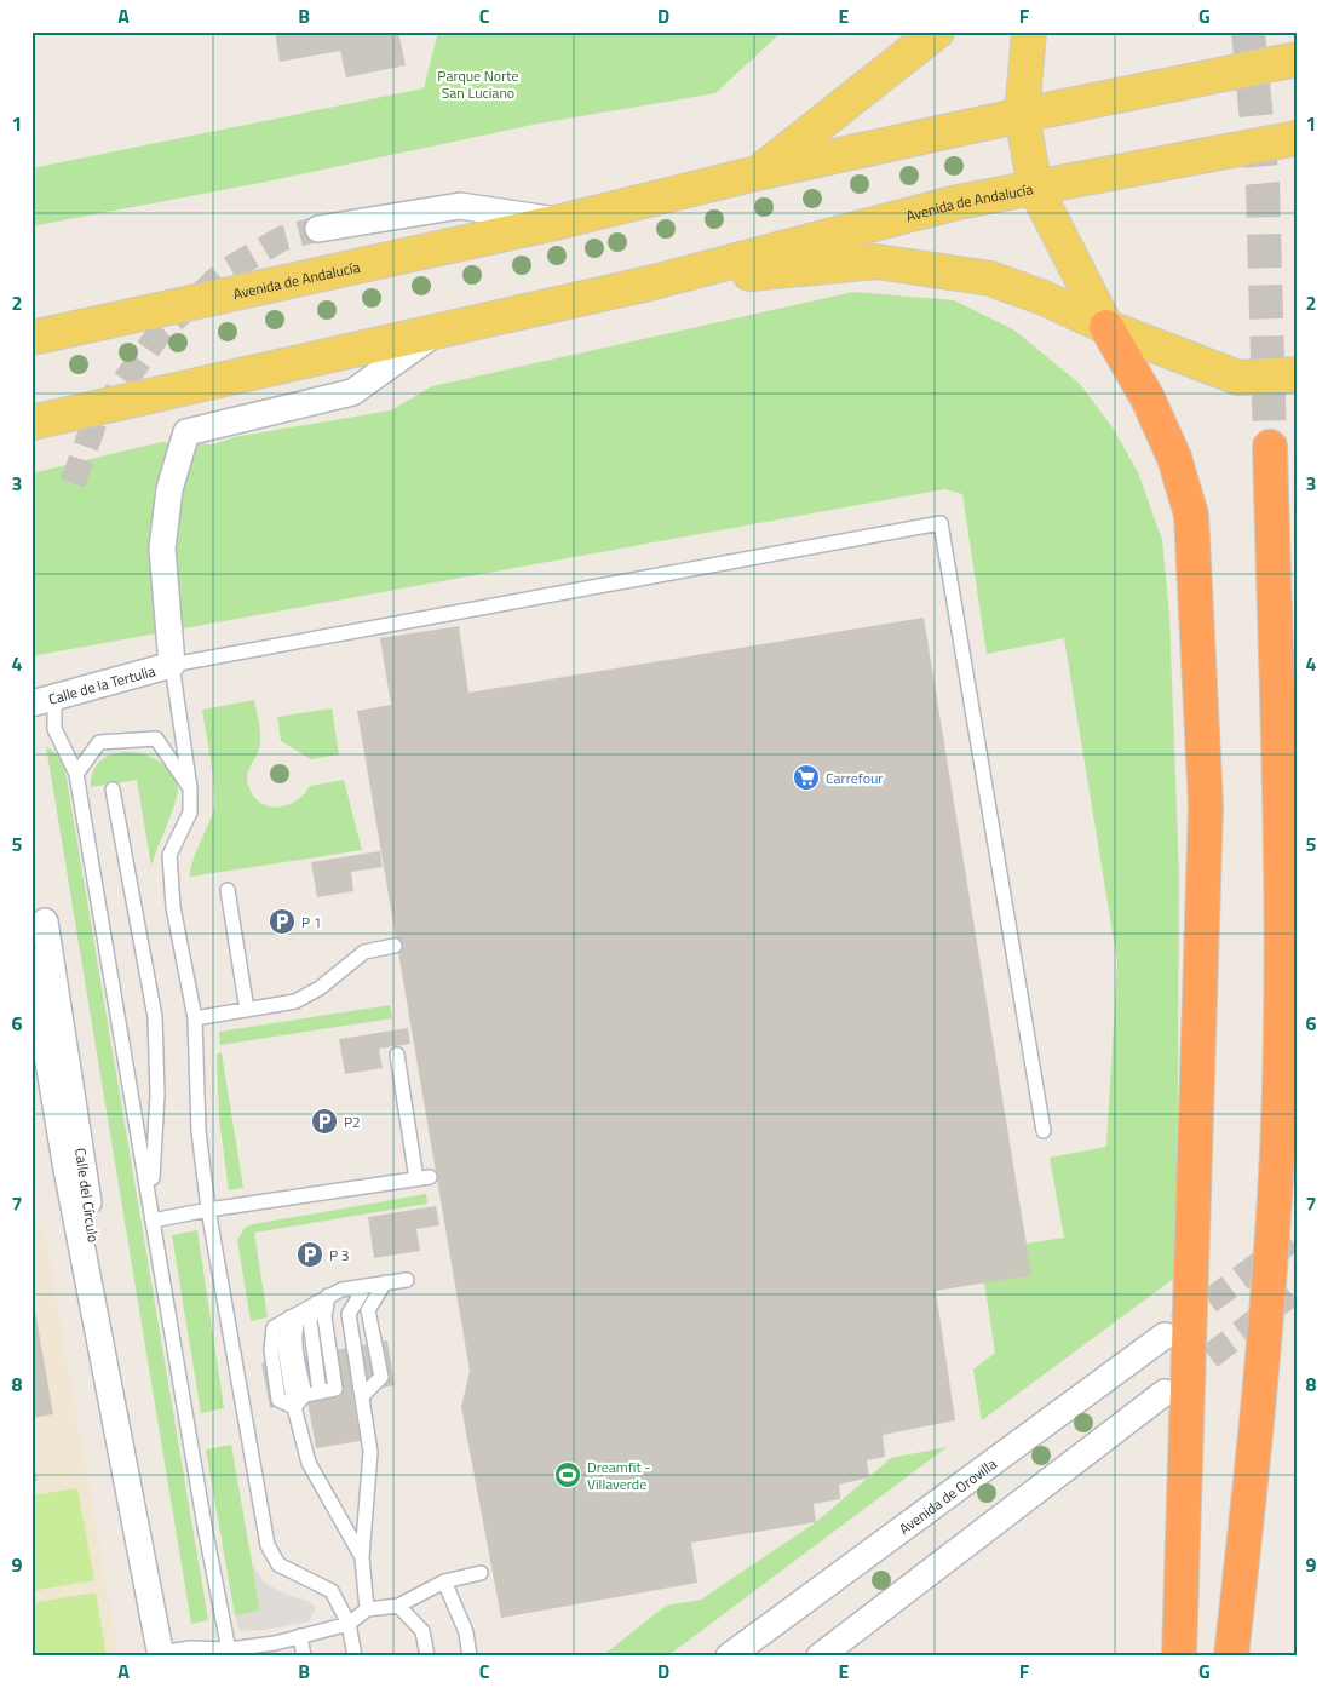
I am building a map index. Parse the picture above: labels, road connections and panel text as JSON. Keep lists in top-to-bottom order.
{
  "streets": {
    "main road": ["Avenida de Andalucía"],
    "street": ["Calle de la Tertulia", "Calle del Círculo", "Avenida de Orovilla"]
  },
  "crossings": [
    ["Avenida de Andalucía", "Calle de la Tertulia"]
  ],
  "parks": ["Parque Norte San Luciano"],
  "places": {
    "supermarket": ["Carrefour"],
    "parking": ["P 1", "P2", "P 3"],
    "sports": ["Dreamfit - Villaverde"]
  },
  "grid": {
    "columns": [
      "A",
      "B",
      "C",
      "D",
      "E",
      "F",
      "G"
    ],
    "rows": [
      "1",
      "2",
      "3",
      "4",
      "5",
      "6",
      "7",
      "8",
      "9"
    ]
  }
}
